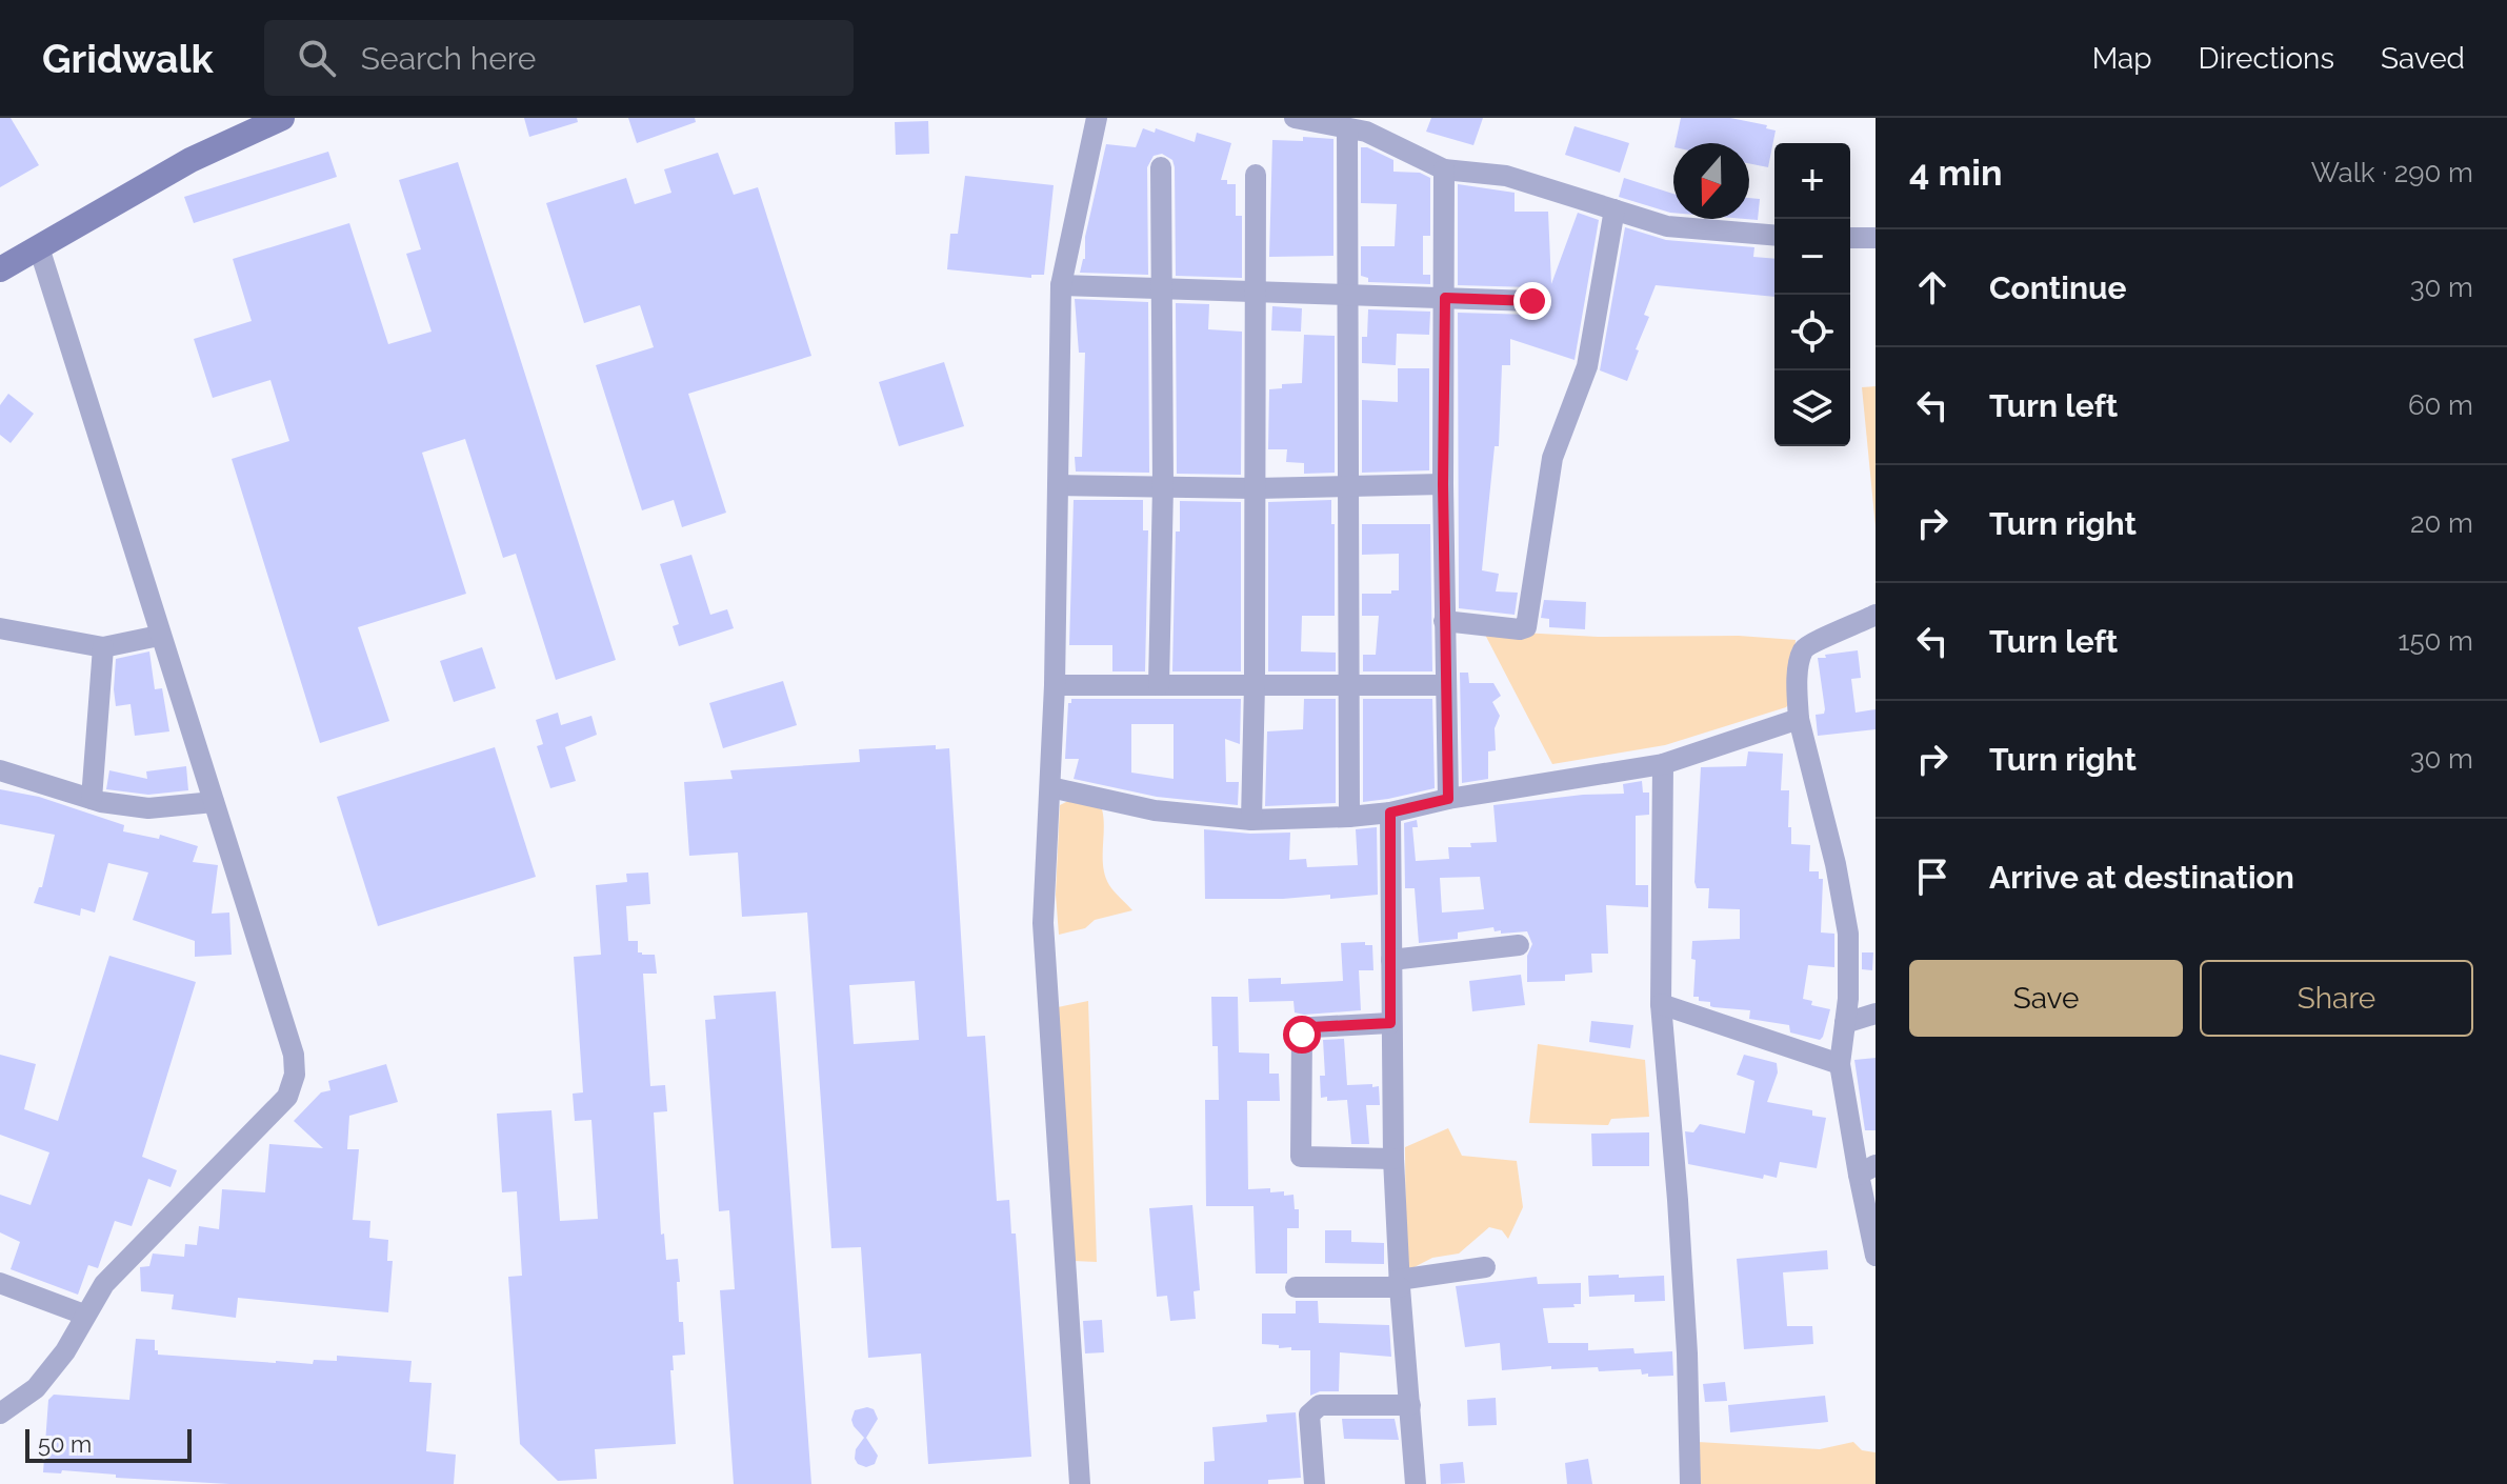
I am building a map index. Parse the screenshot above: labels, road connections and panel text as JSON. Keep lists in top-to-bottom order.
{
  "scale_bar": "50 m",
  "north": "bottom",
  "page": {
    "header": "Gridwalk",
    "search": "Search here",
    "nav": ["Map", "Directions", "Saved"],
    "heading": ["4 min", "Walk · 290 m"],
    "map_buttons": ["+", "−"],
    "list": [
      ["Continue", "30 m"],
      ["Turn left", "60 m"],
      ["Turn right", "20 m"],
      ["Turn left", "150 m"],
      ["Turn right", "30 m"],
      "Arrive at destination"
    ],
    "buttons": ["Save", "Share"],
    "scale": "50 m"
  }
}
